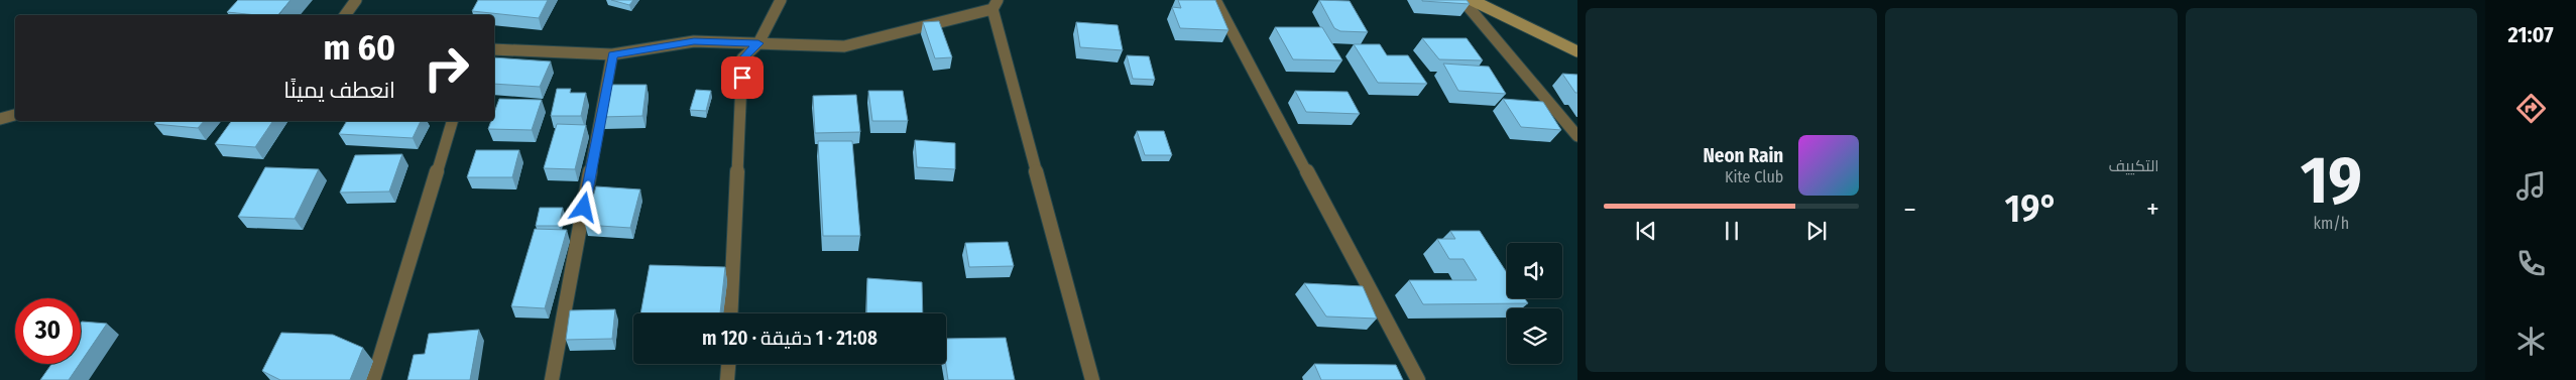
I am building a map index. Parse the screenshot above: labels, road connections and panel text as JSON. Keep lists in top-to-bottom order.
{
  "page": {
    "tabs": "21:07",
    "tile": [
      ["19", "km/h"],
      "التكييف"
    ],
    "turn": ["60 m", "انعطف يمينًا"],
    "song": ["Neon Rain", "Kite Club"],
    "heat": ["−", "19°", "+"],
    "limit": "30",
    "trip": "21:08 · 1 دقيقة · 120 m"
  }
}
